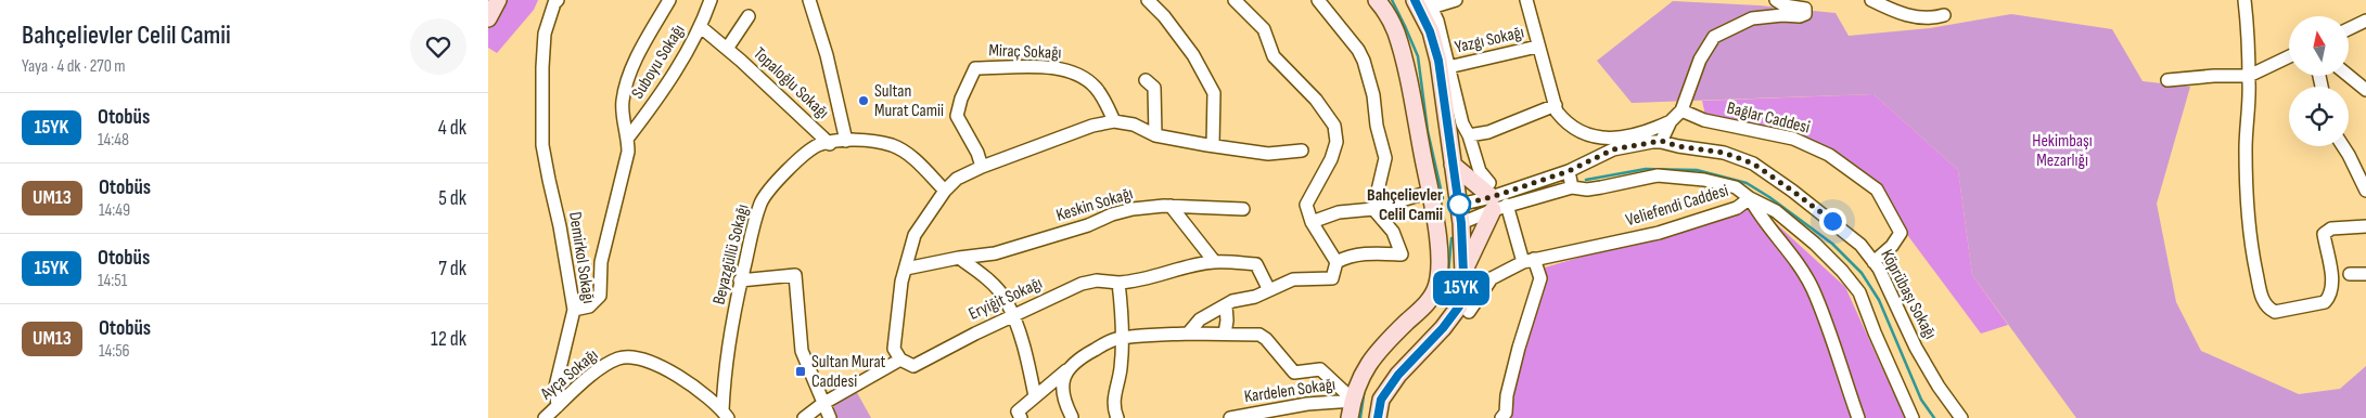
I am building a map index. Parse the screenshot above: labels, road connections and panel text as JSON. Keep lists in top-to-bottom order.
{
  "streets": {
    "street": [
      "Yazgı Sokağı",
      "Miraç Sokağı",
      "Suboyu Sokağı",
      "Topaloğlu Sokağı",
      "Bağlar Caddesi",
      "Keskin Sokağı",
      "Veliefendi Caddesi",
      "Beyazgüllü Sokağı",
      "Demirkol Sokağı",
      "Köprübaşı Sokağı",
      "Eryiğit Sokağı",
      "Ayça Sokağı",
      "Kardelen Sokağı"
    ]
  },
  "crossings": [
    ["Suboyu Sokağı", "Topaloğlu Sokağı"],
    ["Topaloğlu Sokağı", "Beyazgüllü Sokağı"],
    ["Bağlar Caddesi", "Köprübaşı Sokağı"],
    ["Beyazgüllü Sokağı", "Ayça Sokağı"],
    ["Demirkol Sokağı", "Ayça Sokağı"]
  ],
  "parks": ["Hekimbaşı Mezarlığı"],
  "places": {
    "other": ["Sultan Murat Camii", "Bahçelievler Celil Camii"],
    "transit": ["Sultan Murat Caddesi"]
  },
  "lines": ["bus line 15YK"],
  "north": "top",
  "page": {
    "heading": ["Bahçelievler Celil Camii", "Yaya · 4 dk · 270 m"],
    "on_map": "15YK",
    "list": [
      {
        "mark": "15YK",
        "name": "Otobüs",
        "note": "14:48",
        "value": "4 dk"
      },
      {
        "mark": "UM13",
        "name": "Otobüs",
        "note": "14:49",
        "value": "5 dk"
      },
      {
        "mark": "15YK",
        "name": "Otobüs",
        "note": "14:51",
        "value": "7 dk"
      },
      {
        "mark": "UM13",
        "name": "Otobüs",
        "note": "14:56",
        "value": "12 dk"
      }
    ]
  }
}
